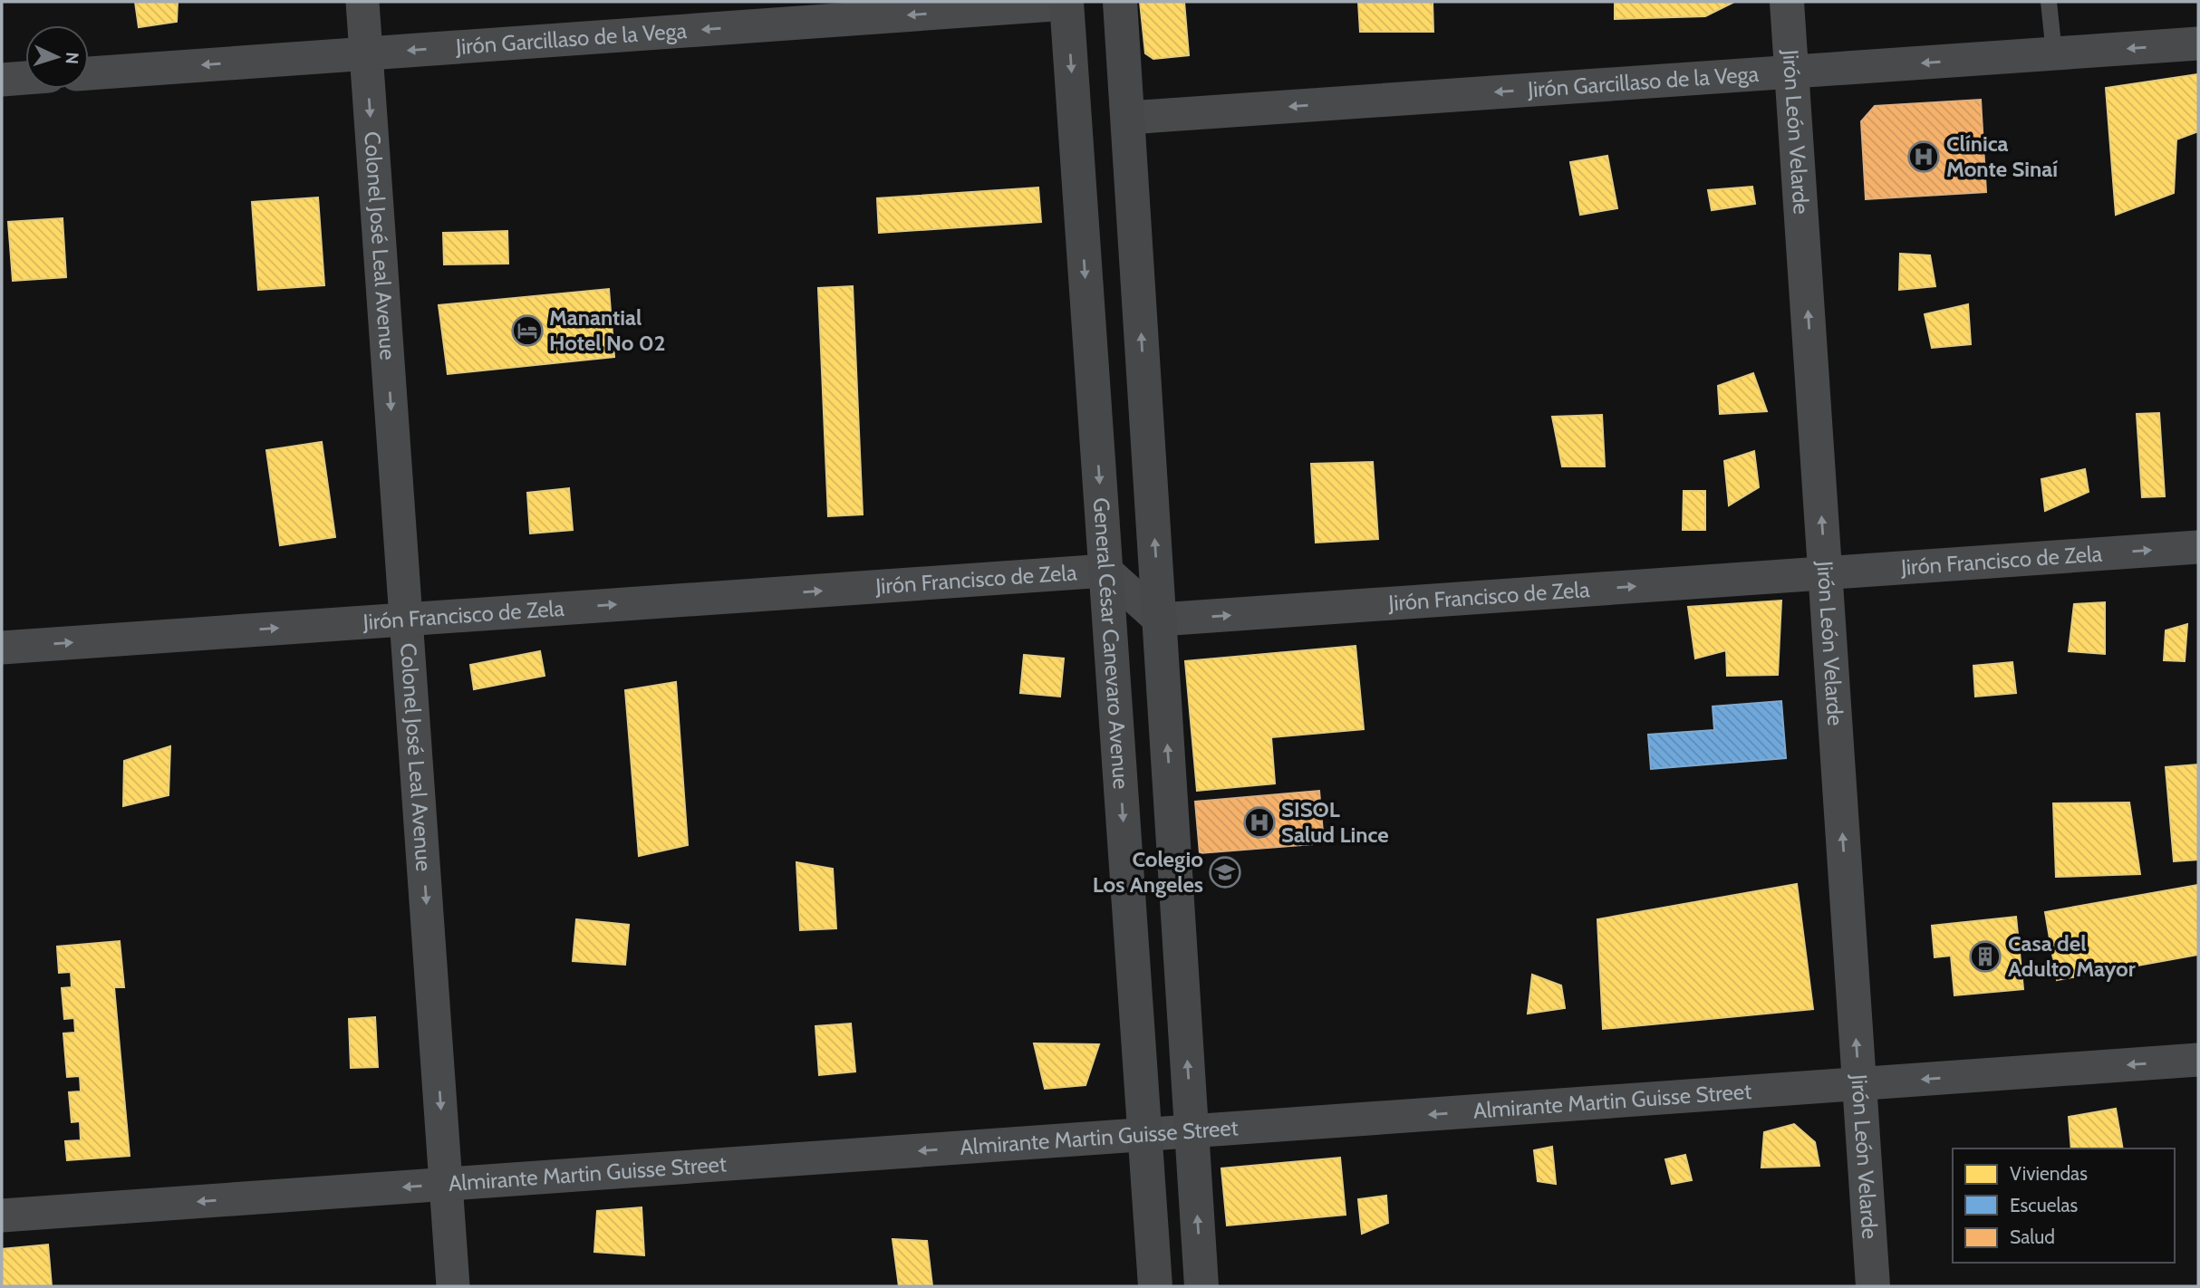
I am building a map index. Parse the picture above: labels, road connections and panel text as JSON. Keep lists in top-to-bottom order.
{
  "streets": {
    "main road": ["General César Canevaro Avenue"],
    "street": [
      "Jirón Garcillaso de la Vega",
      "Jirón León Velarde",
      "Colonel José Leal Avenue",
      "Jirón Francisco de Zela",
      "Almirante Martin Guisse Street"
    ]
  },
  "crossings": [
    ["Jirón Garcillaso de la Vega", "Jirón León Velarde"],
    ["Jirón Garcillaso de la Vega", "Colonel José Leal Avenue"],
    ["Jirón Garcillaso de la Vega", "General César Canevaro Avenue"],
    ["Jirón León Velarde", "Jirón Francisco de Zela"],
    ["Jirón León Velarde", "Almirante Martin Guisse Street"],
    ["Colonel José Leal Avenue", "Jirón Francisco de Zela"],
    ["Colonel José Leal Avenue", "Almirante Martin Guisse Street"],
    ["Jirón Francisco de Zela", "General César Canevaro Avenue"],
    ["General César Canevaro Avenue", "Almirante Martin Guisse Street"]
  ],
  "one_way": [
    "Jirón Garcillaso de la Vega",
    "Jirón León Velarde",
    "Colonel José Leal Avenue",
    "Jirón Francisco de Zela",
    "Almirante Martin Guisse Street"
  ],
  "places": {
    "hospital": ["Clínica Monte Sinaí", "SISOL Salud Lince"],
    "hotel": ["Manantial Hotel No 02"],
    "school or university": ["Colegio Los Angeles"],
    "building": ["Casa del Adulto Mayor"]
  },
  "legend": ["Viviendas", "Escuelas", "Salud"],
  "north": "right"
}
